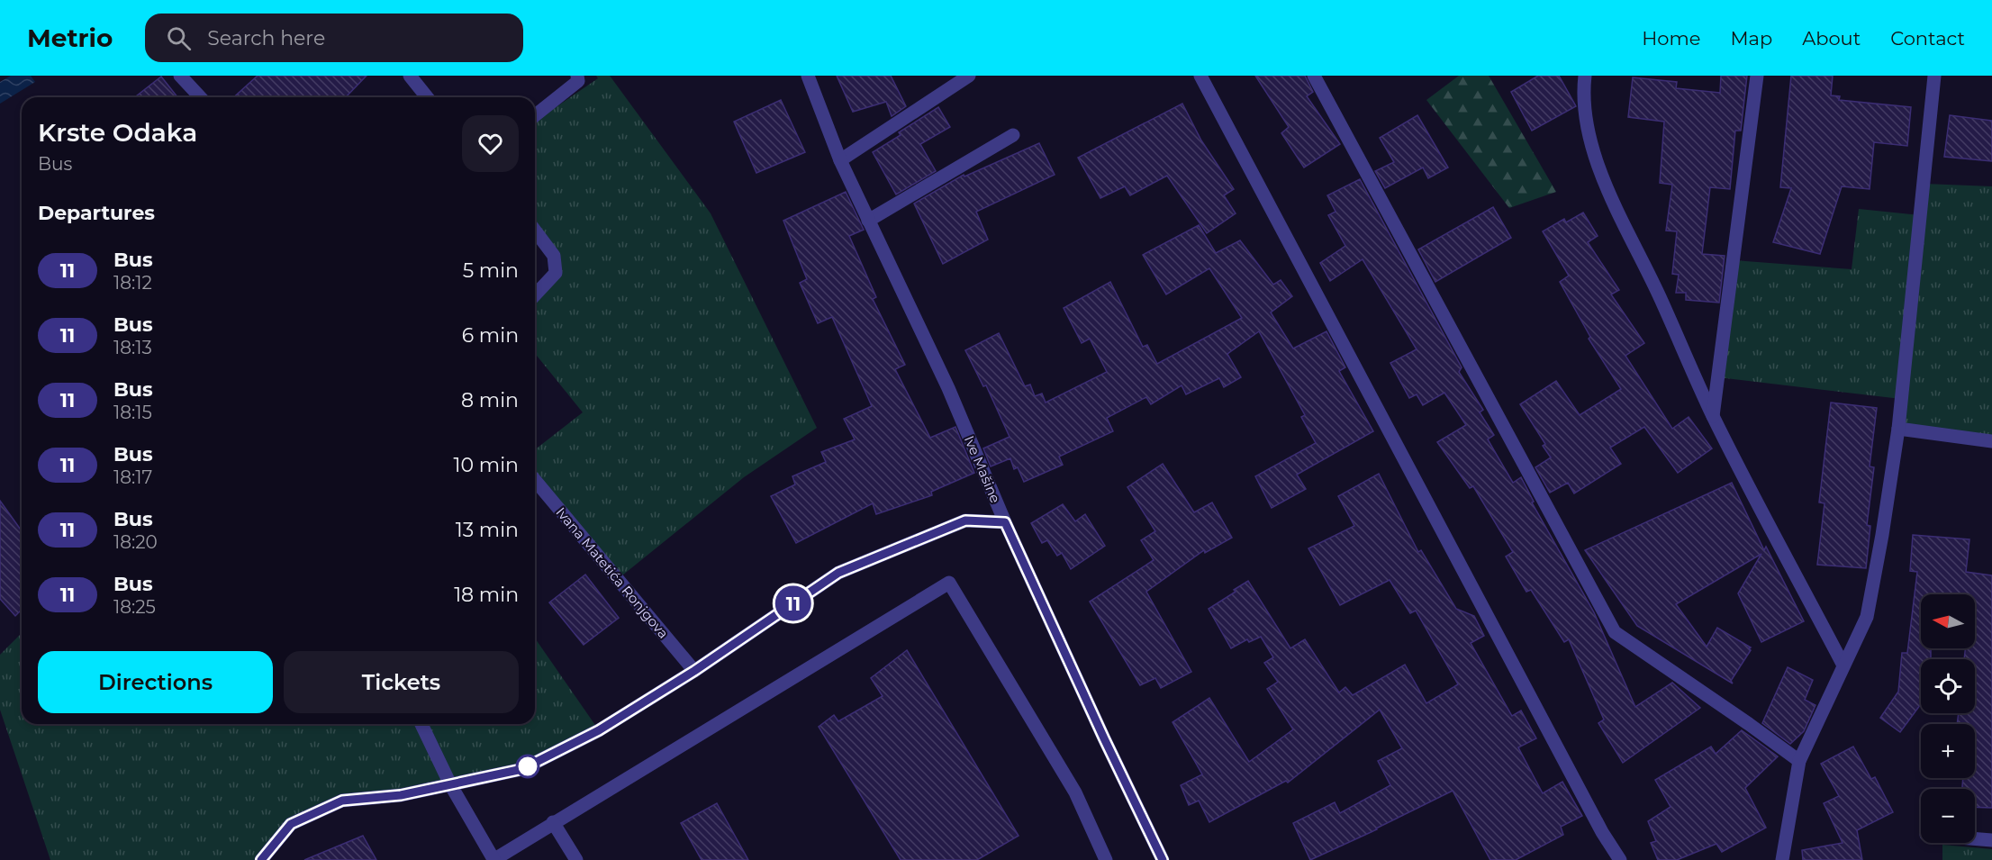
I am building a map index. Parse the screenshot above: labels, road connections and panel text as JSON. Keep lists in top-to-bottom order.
{
  "streets": {
    "street": ["Ive Mašine", "Ivana Matetića Ronjgova"]
  },
  "lines": ["bus line 11"],
  "north": "left",
  "page": {
    "header": "Metrio",
    "search": "Search here",
    "nav": [
      "Home",
      "Map",
      "About",
      "Contact"
    ],
    "on_map": "11",
    "heading": [
      ["Krste Odaka", "Bus"],
      "Departures"
    ],
    "list": [
      {
        "mark": "11",
        "name": "Bus",
        "note": "18:12",
        "value": "5 min"
      },
      {
        "mark": "11",
        "name": "Bus",
        "note": "18:13",
        "value": "6 min"
      },
      {
        "mark": "11",
        "name": "Bus",
        "note": "18:15",
        "value": "8 min"
      },
      {
        "mark": "11",
        "name": "Bus",
        "note": "18:17",
        "value": "10 min"
      },
      {
        "mark": "11",
        "name": "Bus",
        "note": "18:20",
        "value": "13 min"
      },
      {
        "mark": "11",
        "name": "Bus",
        "note": "18:25",
        "value": "18 min"
      }
    ],
    "map_buttons": ["+", "−"],
    "buttons": ["Directions", "Tickets"]
  }
}
